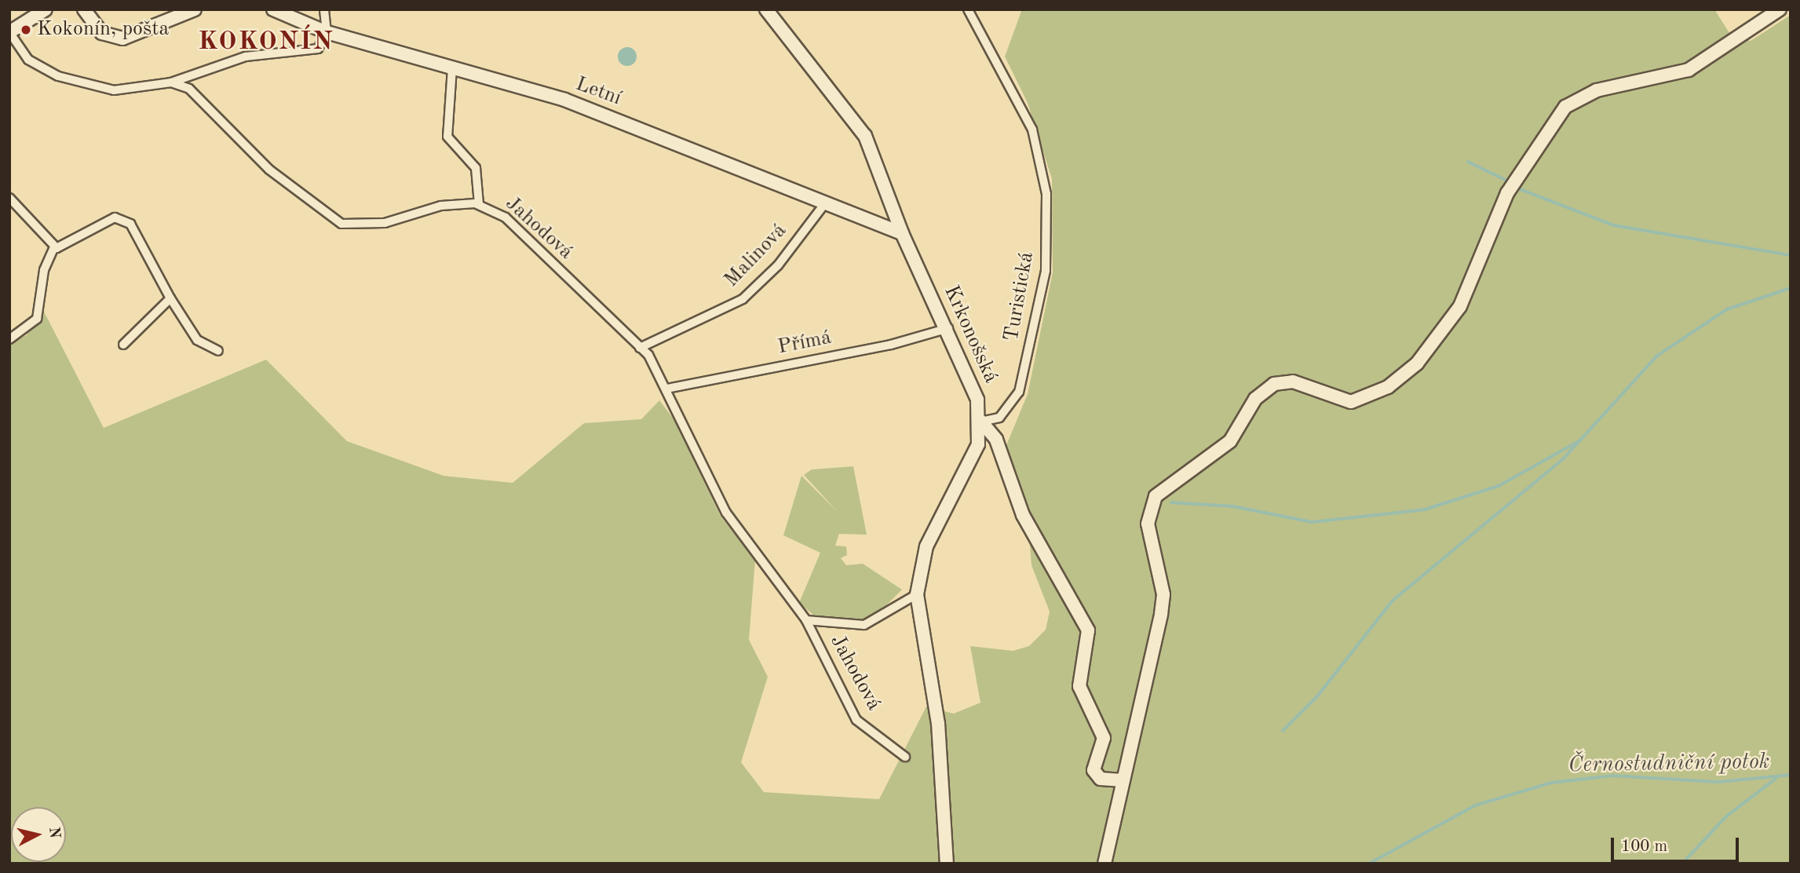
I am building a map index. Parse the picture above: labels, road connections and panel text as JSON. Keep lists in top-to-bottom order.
{
  "streets": {
    "street": [
      "Letní",
      "Jahodová",
      "Malinová",
      "Turistická",
      "Krkonošská",
      "Přímá"
    ]
  },
  "crossings": [
    ["Letní", "Malinová"],
    ["Letní", "Krkonošská"],
    ["Jahodová", "Malinová"],
    ["Jahodová", "Krkonošská"],
    ["Jahodová", "Přímá"],
    ["Turistická", "Krkonošská"],
    ["Krkonošská", "Přímá"]
  ],
  "districts": ["KOKONÍN"],
  "water": ["Černostudniční potok"],
  "places": ["Kokonín, pošta"],
  "scale_bar": "100 m",
  "north": "right"
}
